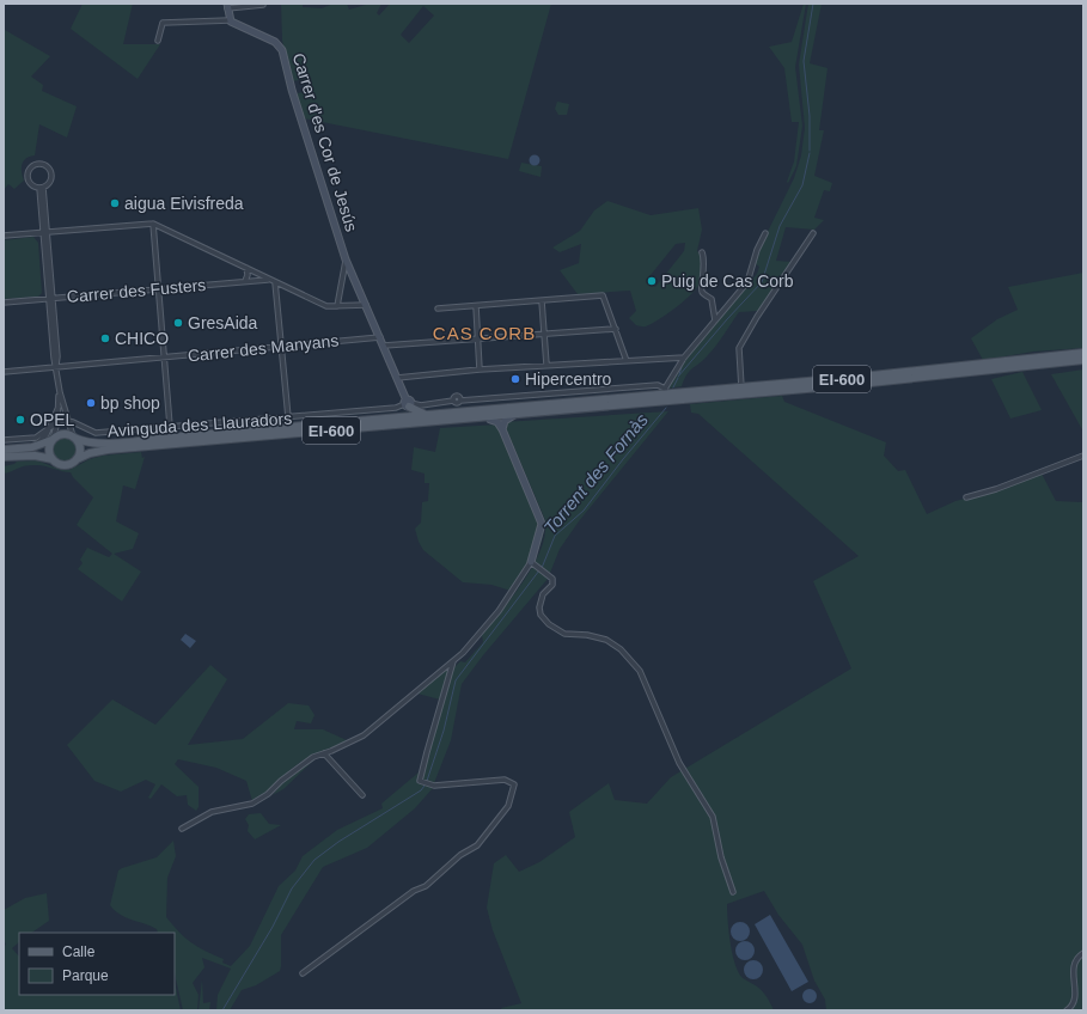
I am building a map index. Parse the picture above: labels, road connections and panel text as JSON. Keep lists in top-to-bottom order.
{
  "streets": {
    "main road": ["EI-600"],
    "street": [
      "Carrer d'es Cor de Jesús",
      "Carrer des Fusters",
      "Carrer des Manyans",
      "Avinguda des Llauradors"
    ]
  },
  "crossings": [
    ["Carrer d'es Cor de Jesús", "Carrer des Manyans"],
    ["Carrer d'es Cor de Jesús", "Avinguda des Llauradors"],
    ["EI-600", "Avinguda des Llauradors"]
  ],
  "districts": ["CAS CORB"],
  "water": ["Torrent des Fornàs"],
  "places": [
    "aigua Eivisfreda",
    "Puig de Cas Corb",
    "GresAida",
    "CHICO",
    "Hipercentro",
    "bp shop",
    "OPEL"
  ],
  "legend": ["Calle", "Parque"]
}
